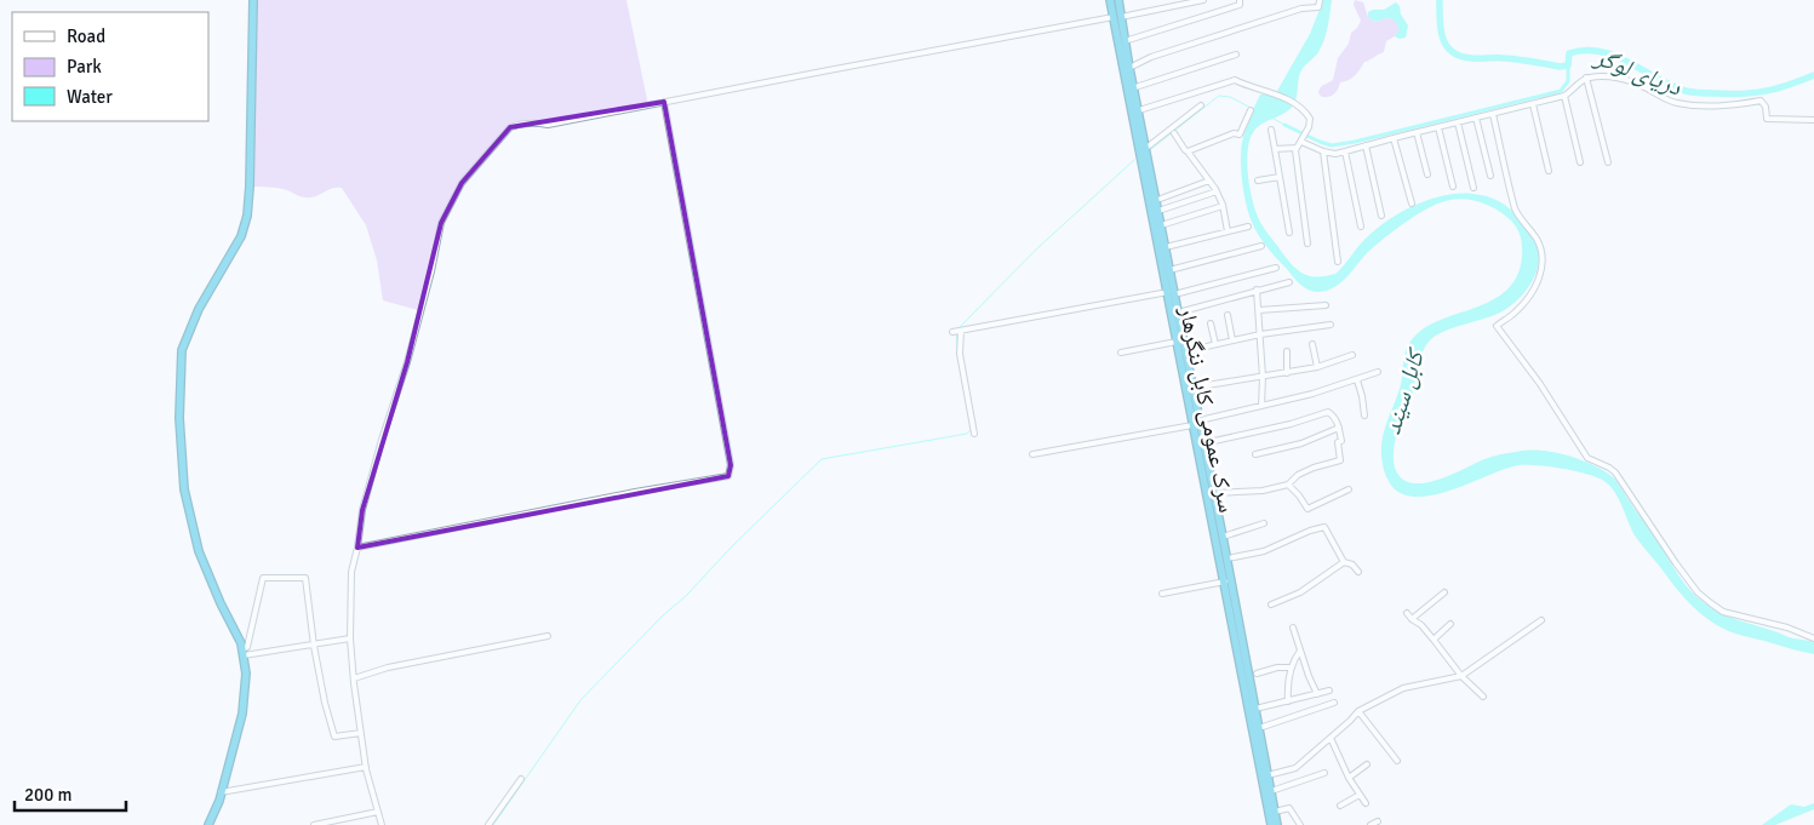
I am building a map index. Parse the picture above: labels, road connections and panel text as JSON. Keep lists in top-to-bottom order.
{
  "streets": {
    "highway": ["سرک عمومی کابل ننگرهار"]
  },
  "water": ["دریای لوگر", "کابل سيند"],
  "legend": ["Road", "Park", "Water"],
  "scale_bar": "200 m"
}
